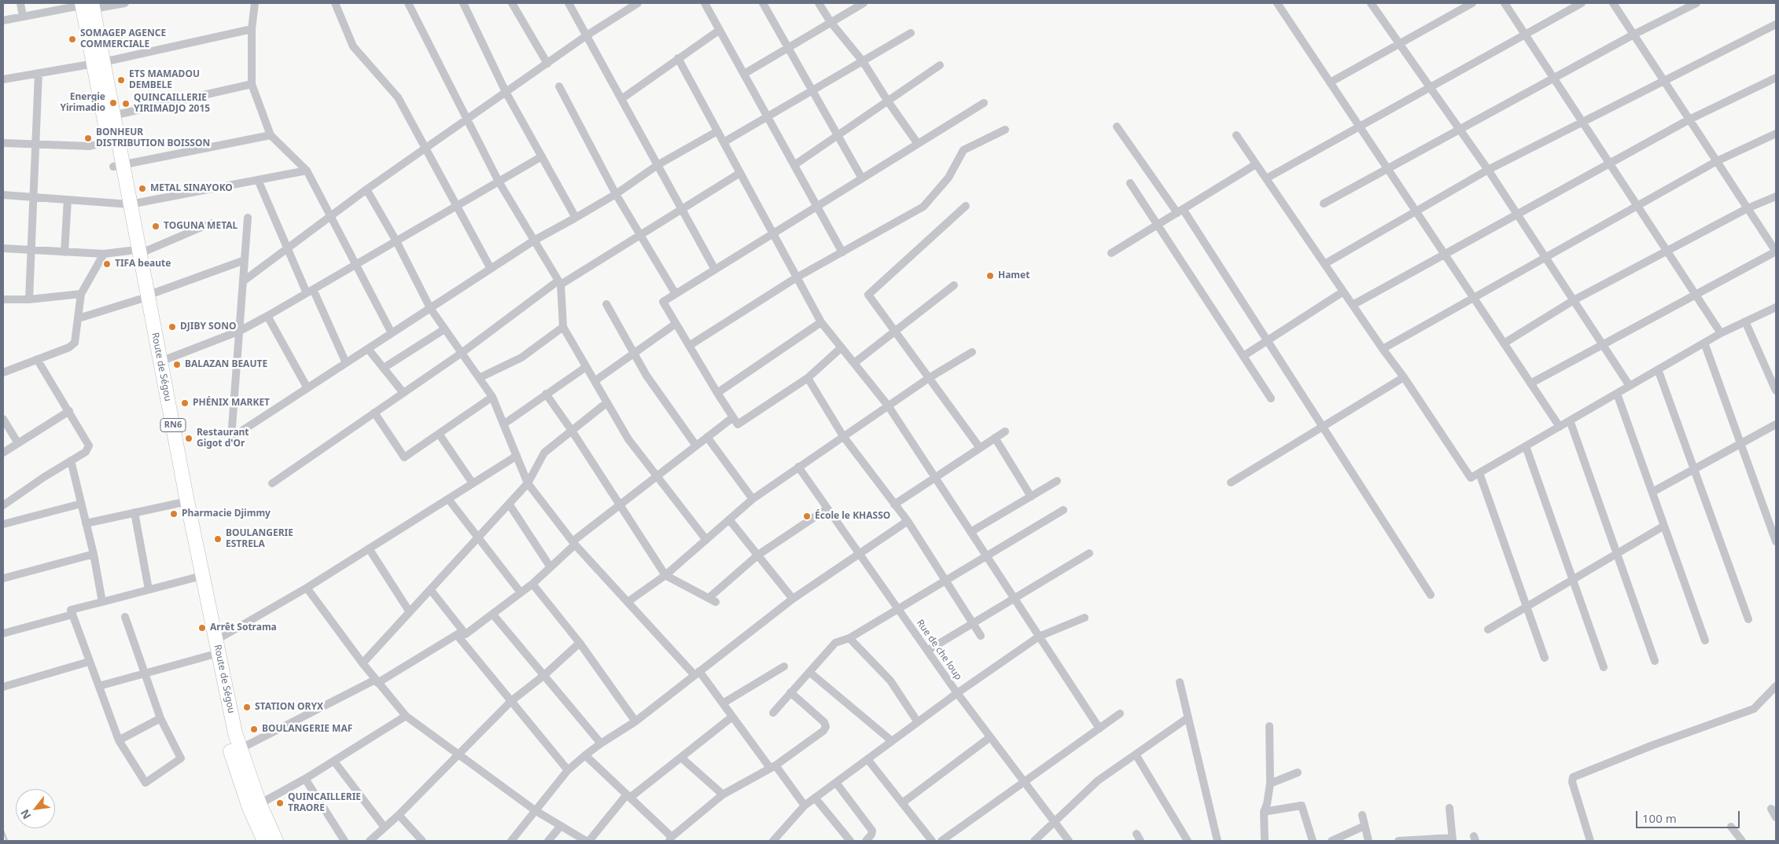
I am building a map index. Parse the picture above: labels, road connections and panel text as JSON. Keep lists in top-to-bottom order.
{
  "streets": {
    "highway": ["Route de Ségou", "RN6"],
    "street": ["Rue de che loup"]
  },
  "places": [
    "SOMAGEP AGENCE COMMERCIALE",
    "ETS MAMADOU DEMBELE",
    "Energie Yirimadio",
    "QUINCAILLERIE YIRIMADJO 2015",
    "BONHEUR DISTRIBUTION BOISSON",
    "METAL SINAYOKO",
    "TOGUNA METAL",
    "TIFA beaute",
    "Hamet",
    "DJIBY SONO",
    "BALAZAN BEAUTE",
    "PHÉNIX MARKET",
    "Restaurant Gigot d'Or",
    "Pharmacie Djimmy",
    "École le KHASSO",
    "BOULANGERIE ESTRELA",
    "Arrêt Sotrama",
    "STATION ORYX",
    "BOULANGERIE MAF",
    "QUINCAILLERIE TRAORE"
  ],
  "scale_bar": "100 m",
  "north": "bottom left"
}
